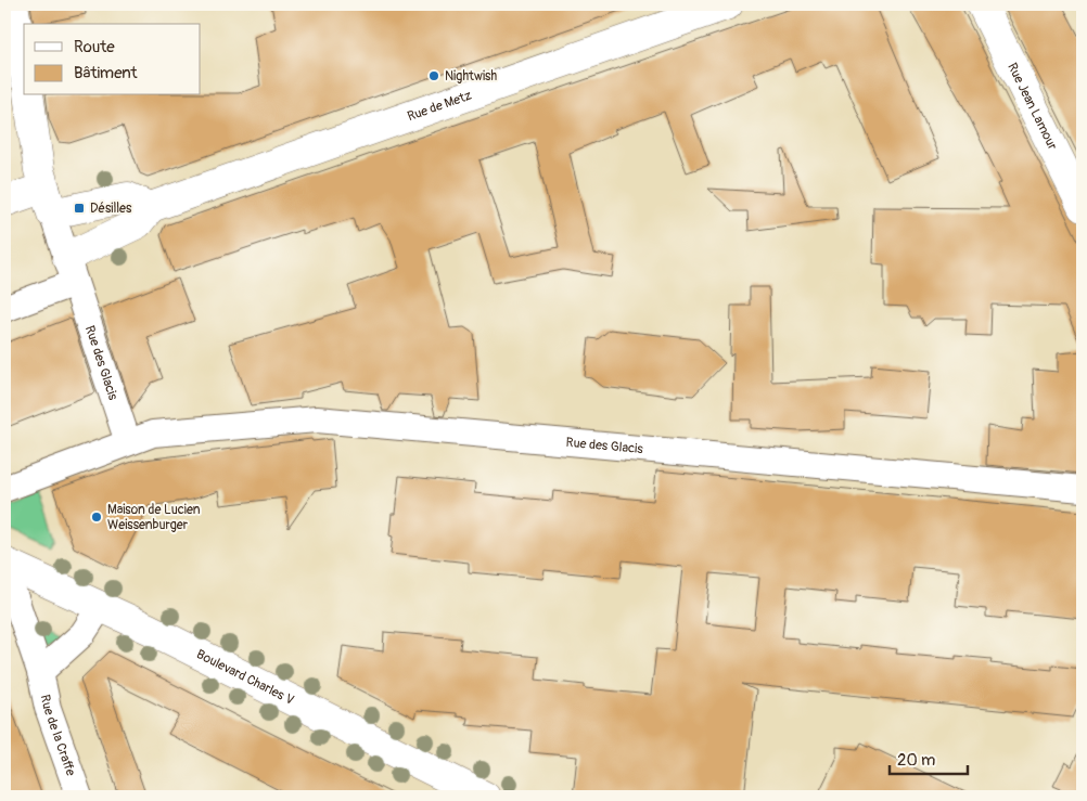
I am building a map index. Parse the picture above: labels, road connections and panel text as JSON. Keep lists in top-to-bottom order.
{
  "streets": {
    "street": [
      "Rue de Metz",
      "Rue Jean Lamour",
      "Rue des Glacis",
      "Boulevard Charles V",
      "Rue de la Craffe"
    ]
  },
  "crossings": [
    ["Boulevard Charles V", "Rue de la Craffe"]
  ],
  "places": {
    "other": ["Nightwish", "Maison de Lucien Weissenburger"],
    "transit": ["Désilles"]
  },
  "legend": ["Route", "Bâtiment"],
  "scale_bar": "20 m"
}
